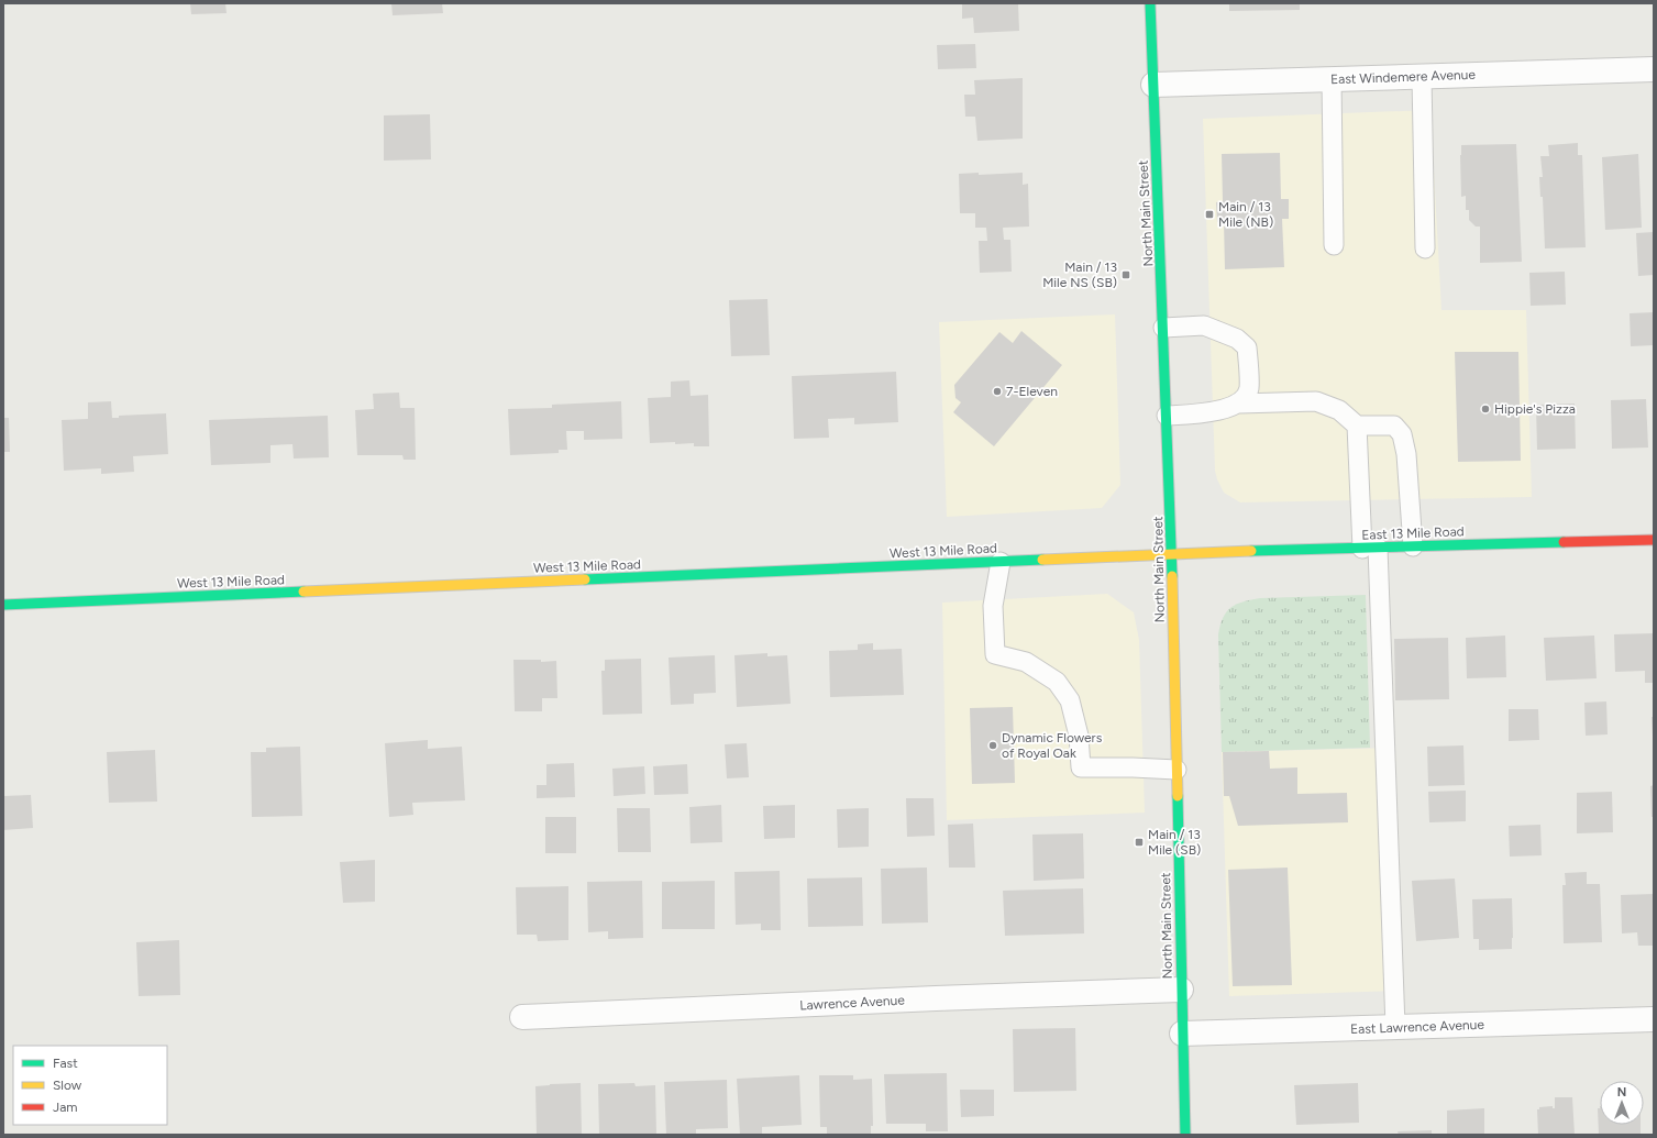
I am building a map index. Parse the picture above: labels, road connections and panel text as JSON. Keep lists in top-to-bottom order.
{
  "streets": {
    "main road": ["North Main Street", "East 13 Mile Road", "West 13 Mile Road"],
    "street": ["East Windemere Avenue", "Lawrence Avenue", "East Lawrence Avenue"]
  },
  "crossings": [
    ["East Windemere Avenue", "North Main Street"],
    ["North Main Street", "East 13 Mile Road"],
    ["North Main Street", "West 13 Mile Road"],
    ["North Main Street", "Lawrence Avenue"],
    ["North Main Street", "East Lawrence Avenue"],
    ["East 13 Mile Road", "West 13 Mile Road"]
  ],
  "places": {
    "transit": ["Main / 13 Mile (NB)", "Main / 13 Mile NS (SB)", "Main / 13 Mile (SB)"],
    "other": ["7-Eleven", "Hippie's Pizza", "Dynamic Flowers of Royal Oak"]
  },
  "legend": ["Fast", "Slow", "Jam"],
  "north": "top"
}
